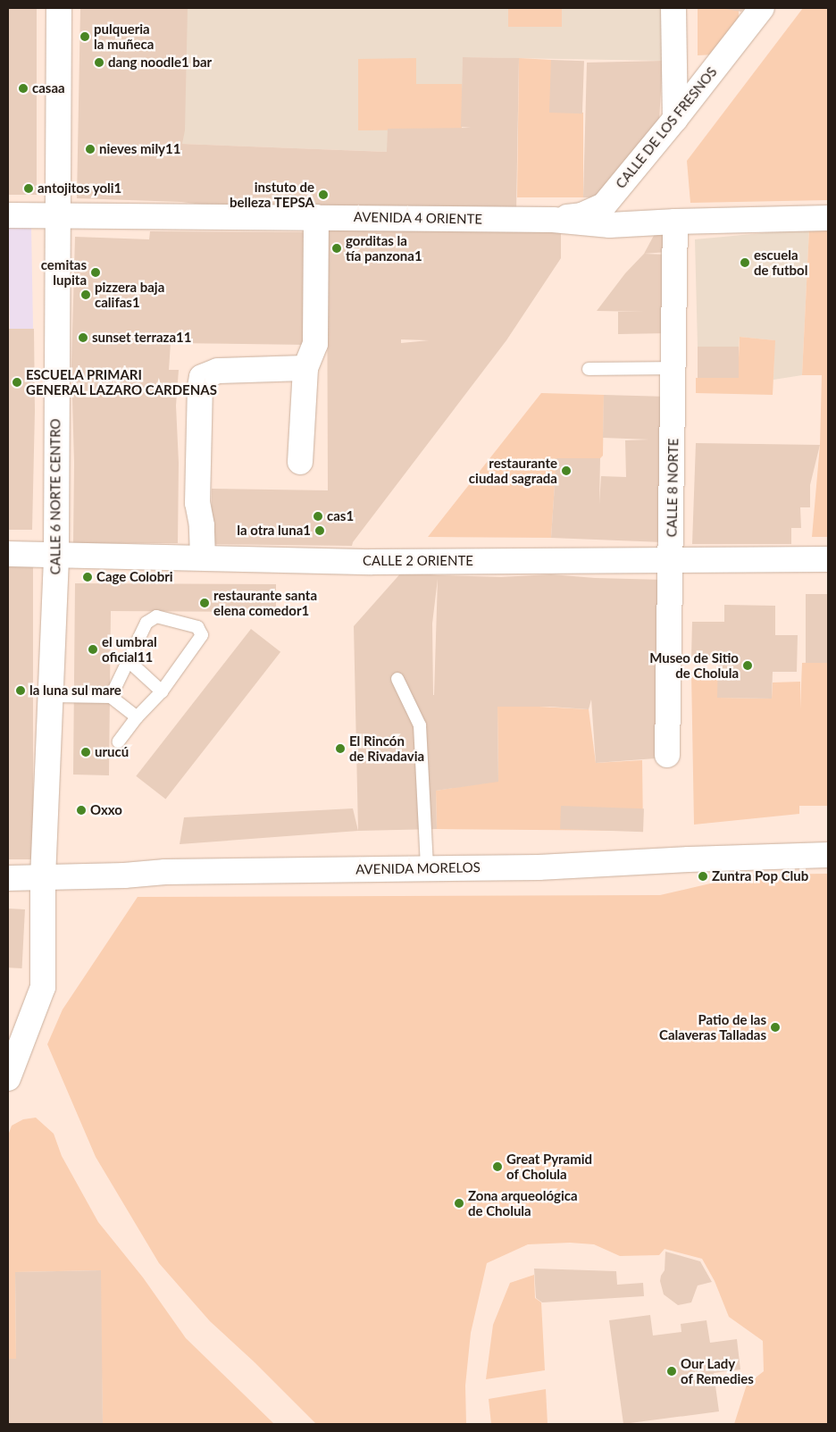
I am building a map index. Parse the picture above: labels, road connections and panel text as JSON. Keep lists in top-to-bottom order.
{
  "streets": {
    "street": [
      "CALLE DE LOS FRESNOS",
      "AVENIDA 4 ORIENTE",
      "CALLE 8 NORTE",
      "CALLE 6 NORTE CENTRO",
      "CALLE 2 ORIENTE",
      "AVENIDA MORELOS"
    ]
  },
  "crossings": [
    ["CALLE DE LOS FRESNOS", "AVENIDA 4 ORIENTE"],
    ["AVENIDA 4 ORIENTE", "CALLE 8 NORTE"],
    ["AVENIDA 4 ORIENTE", "CALLE 6 NORTE CENTRO"],
    ["CALLE 8 NORTE", "CALLE 2 ORIENTE"],
    ["CALLE 6 NORTE CENTRO", "CALLE 2 ORIENTE"],
    ["CALLE 6 NORTE CENTRO", "AVENIDA MORELOS"]
  ],
  "places": [
    "pulqueria la muñeca",
    "dang noodle1 bar",
    "casaa",
    "nieves mily11",
    "antojitos yoli1",
    "instuto de belleza TEPSA",
    "gorditas la tía panzona1",
    "escuela de futbol",
    "cemitas lupita",
    "pizzera baja califas1",
    "sunset terraza11",
    "ESCUELA PRIMARI GENERAL LAZARO CARDENAS",
    "restaurante ciudad sagrada",
    "cas1",
    "la otra luna1",
    "Cage Colobri",
    "restaurante santa elena comedor1",
    "el umbral oficial11",
    "Museo de Sitio de Cholula",
    "la luna sul mare",
    "El Rincón de Rivadavia",
    "urucú",
    "Oxxo",
    "Zuntra Pop Club",
    "Patio de las Calaveras Talladas",
    "Great Pyramid of Cholula",
    "Zona arqueológica de Cholula",
    "Our Lady of Remedies"
  ]
}
